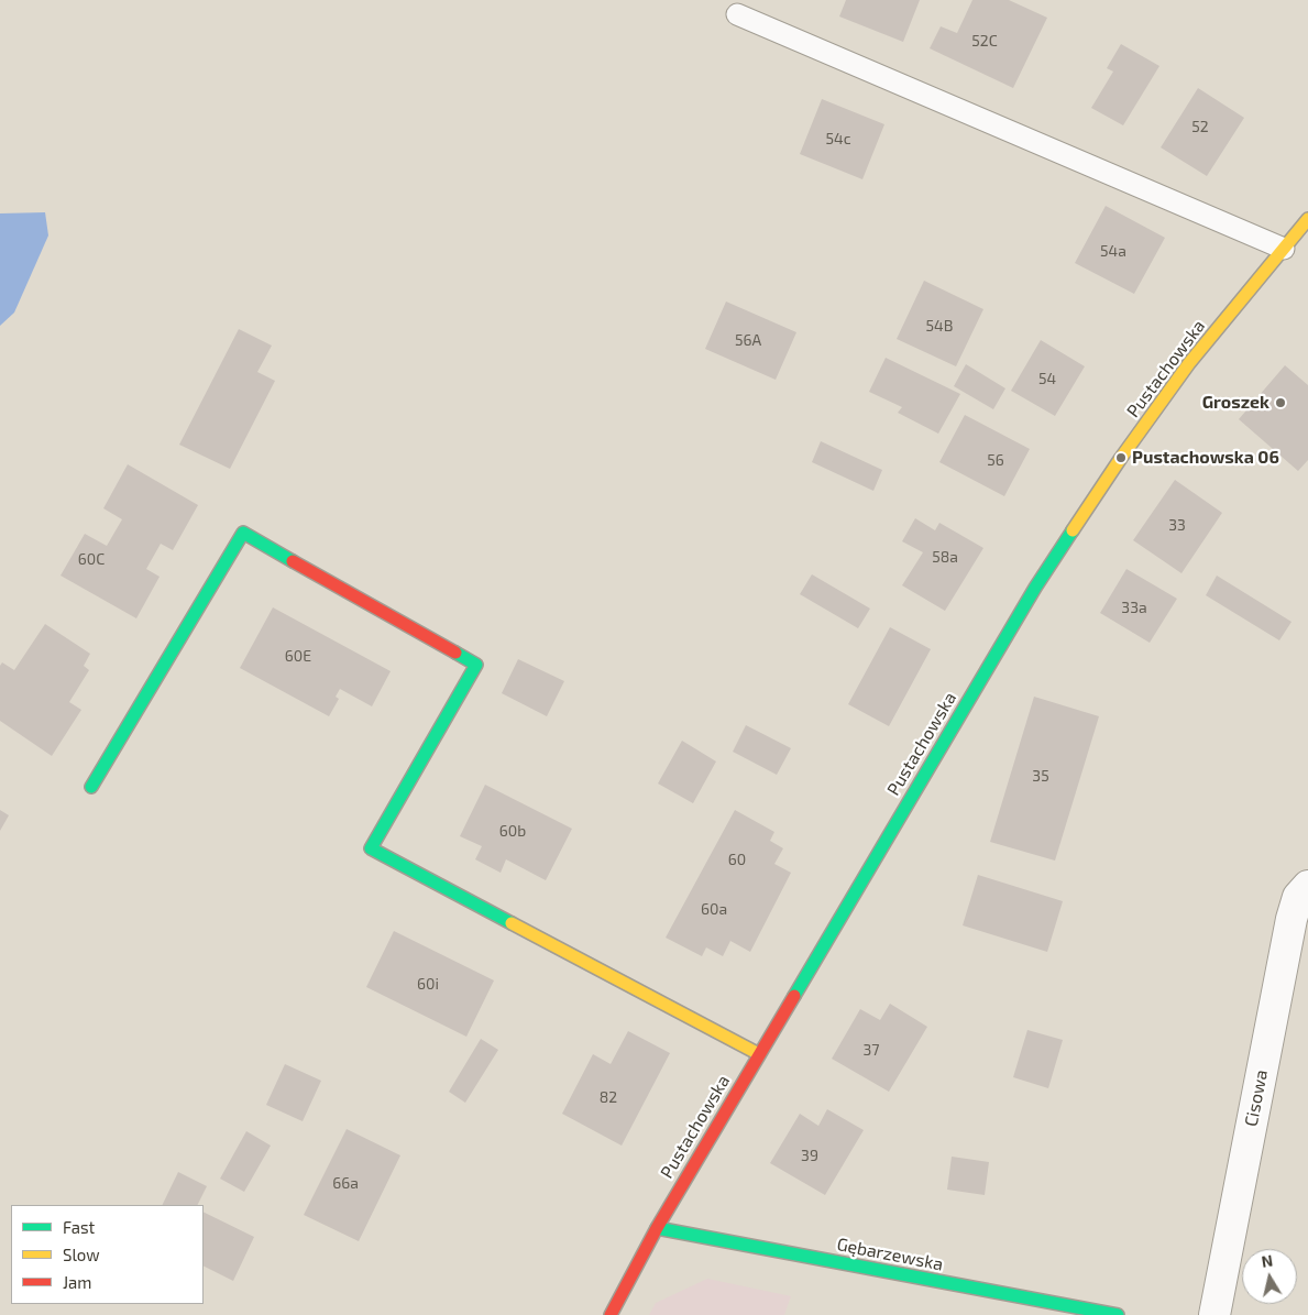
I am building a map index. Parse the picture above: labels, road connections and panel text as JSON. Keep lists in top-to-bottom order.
{
  "streets": {
    "street": ["Pustachowska", "Cisowa", "Gębarzewska"]
  },
  "crossings": [
    ["Pustachowska", "Gębarzewska"]
  ],
  "places": ["Groszek", "Pustachowska 06"],
  "house_numbers": [
    "52C",
    "52",
    "54c",
    "54a",
    "54B",
    "56A",
    "54",
    "56",
    "33",
    "58a",
    "60C",
    "33a",
    "60E",
    "35",
    "60b",
    "60",
    "60a",
    "60i",
    "37",
    "82",
    "39",
    "66a"
  ],
  "legend": ["Fast", "Slow", "Jam"],
  "north": "top"
}
